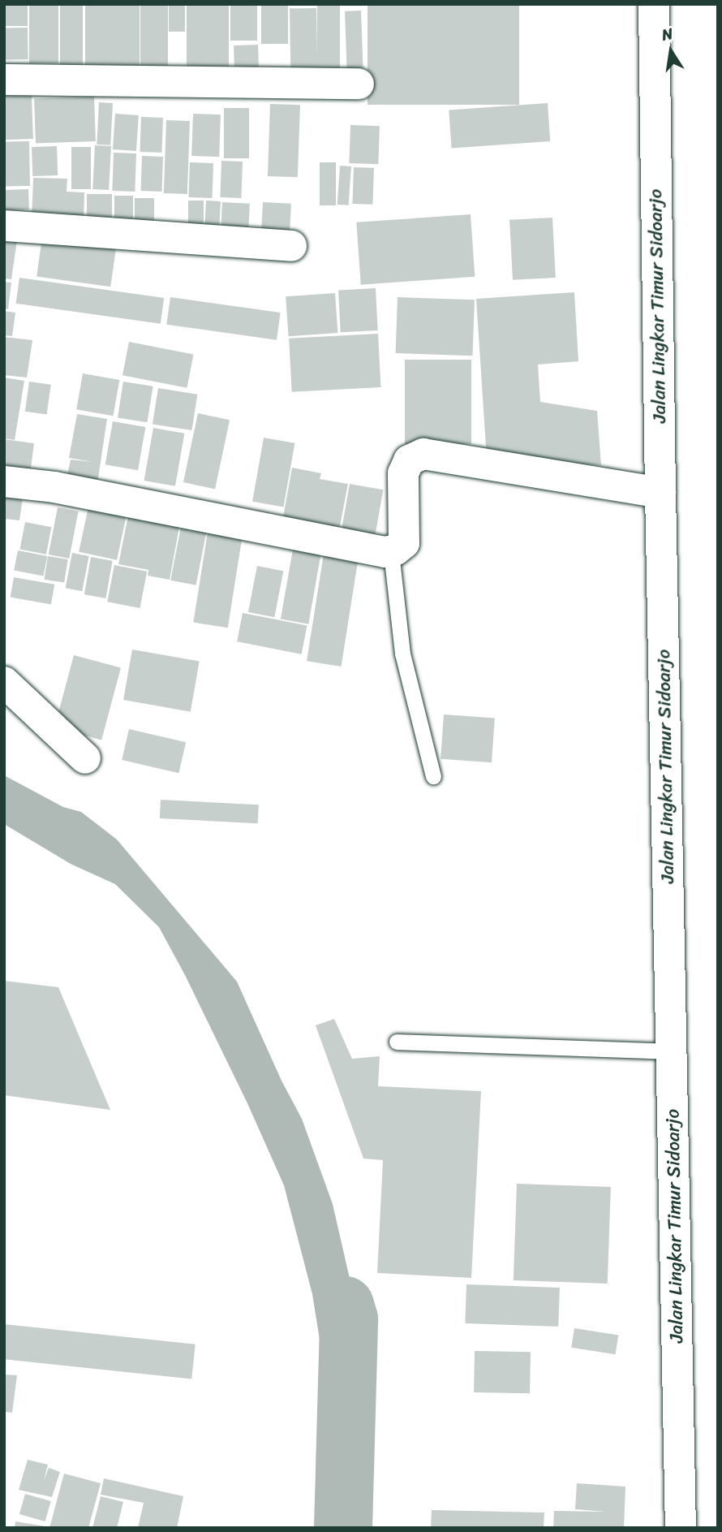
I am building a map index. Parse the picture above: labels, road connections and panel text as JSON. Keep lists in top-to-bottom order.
{
  "streets": {
    "main road": ["Jalan Lingkar Timur Sidoarjo"]
  },
  "north": "top"
}
